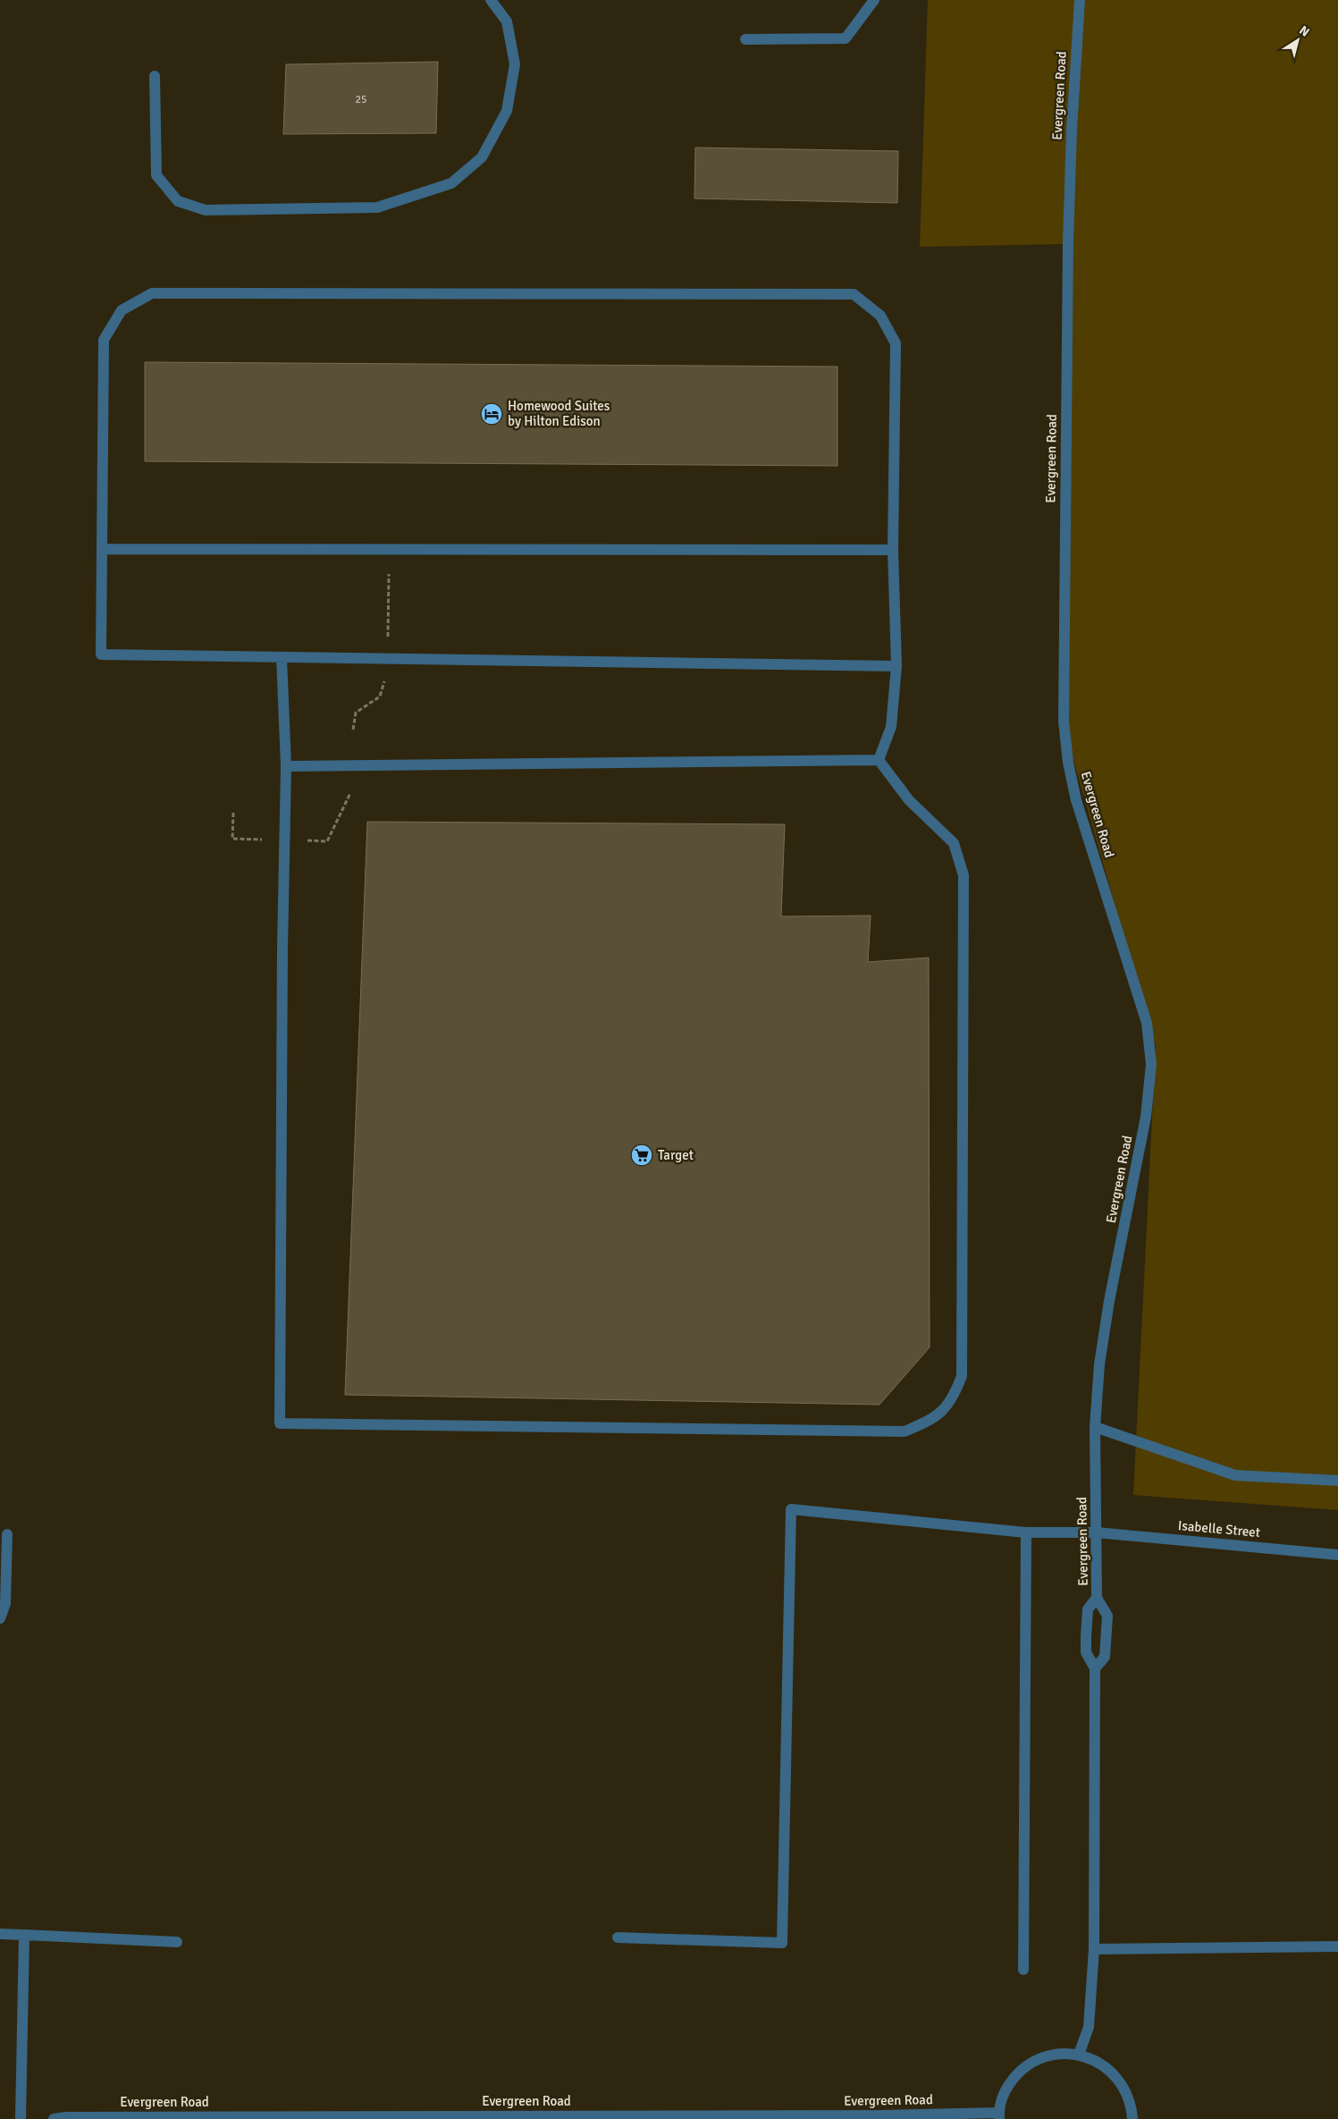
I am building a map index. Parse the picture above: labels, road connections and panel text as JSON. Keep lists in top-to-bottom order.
{
  "streets": {
    "street": ["Evergreen Road", "Isabelle Street"]
  },
  "crossings": [
    ["Evergreen Road", "Isabelle Street"]
  ],
  "places": {
    "hotel": ["Homewood Suites by Hilton Edison"],
    "supermarket": ["Target"]
  },
  "house_numbers": ["25"],
  "north": "top right"
}
